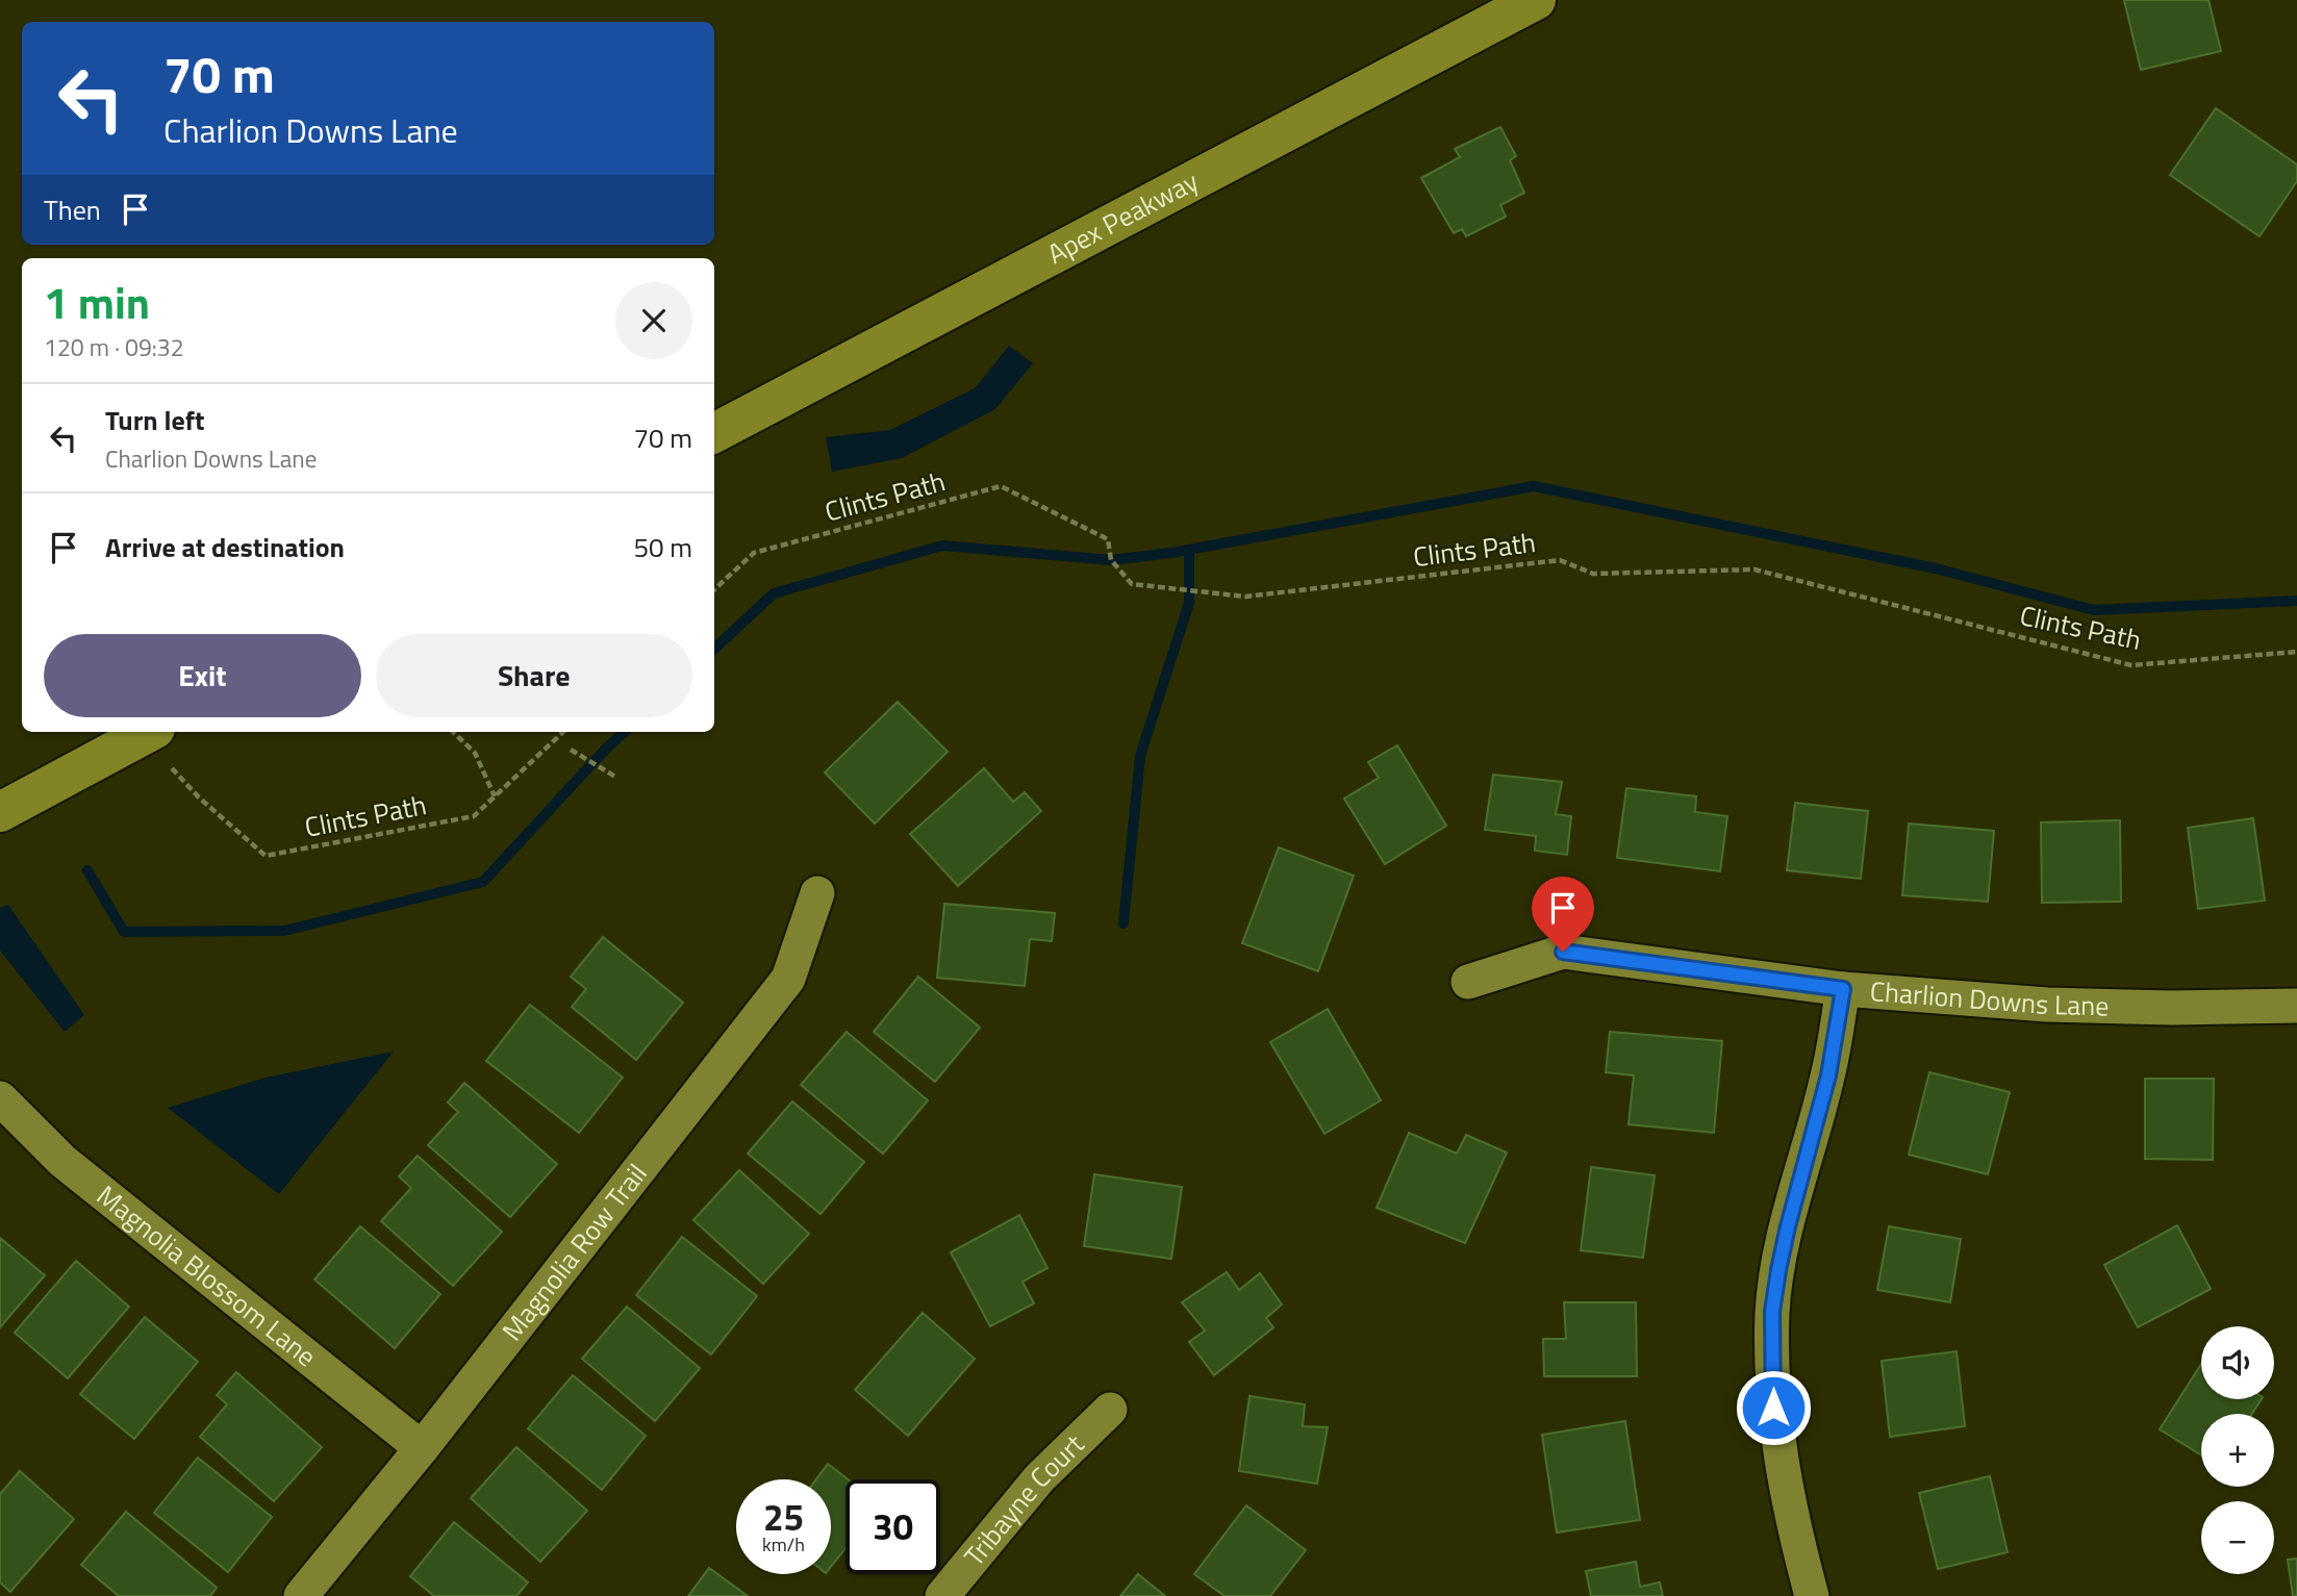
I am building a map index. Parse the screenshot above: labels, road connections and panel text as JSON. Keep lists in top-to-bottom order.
{
  "streets": {
    "main road": ["Apex Peakway"],
    "street": [
      "Charlion Downs Lane",
      "Magnolia Row Trail",
      "Magnolia Blossom Lane",
      "Tribayne Court"
    ],
    "path": ["Clints Path"]
  },
  "crossings": [
    ["Magnolia Row Trail", "Magnolia Blossom Lane"]
  ],
  "page": {
    "turn": ["70 m", "Charlion Downs Lane"],
    "then": "Then",
    "heading": ["1 min", "120 m · 09:32"],
    "list": [
      {
        "name": "Turn left",
        "note": "Charlion Downs Lane",
        "value": "70 m"
      },
      {
        "name": "Arrive at destination",
        "value": "50 m"
      }
    ],
    "buttons": ["Exit", "Share"],
    "map_buttons": ["+", "−"],
    "speed": "25 km/h",
    "limit": "30"
  }
}
